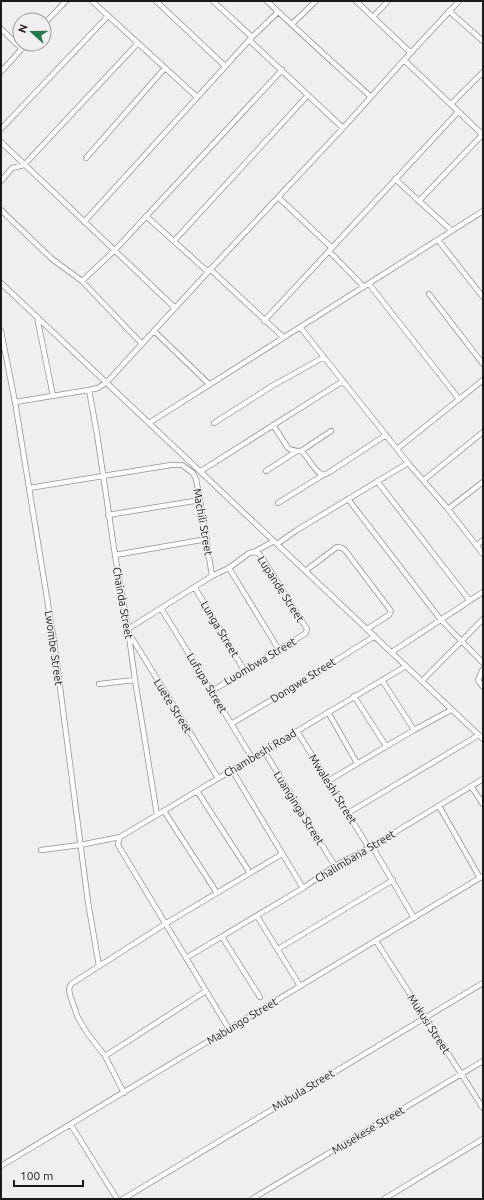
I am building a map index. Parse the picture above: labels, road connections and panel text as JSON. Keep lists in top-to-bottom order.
{
  "streets": {
    "street": [
      "Machili Street",
      "Lupande Street",
      "Chainda Street",
      "Lunga Street",
      "Lwombe Street",
      "Luombwa Street",
      "Dongwe Street",
      "Lufupa Street",
      "Luete Street",
      "Chambeshi Road",
      "Mwaleshi Street",
      "Luanginga Street",
      "Chalimbana Street",
      "Mabungo Street",
      "Mukusi Street",
      "Mubula Street",
      "Musekese Street"
    ]
  },
  "crossings": [
    ["Machili Street", "Lupande Street"],
    ["Lupande Street", "Chainda Street"],
    ["Lupande Street", "Lunga Street"],
    ["Lupande Street", "Luombwa Street"],
    ["Lupande Street", "Lufupa Street"],
    ["Lupande Street", "Luete Street"],
    ["Chainda Street", "Luete Street"],
    ["Chainda Street", "Chambeshi Road"],
    ["Lunga Street", "Luombwa Street"],
    ["Lwombe Street", "Chambeshi Road"],
    ["Luombwa Street", "Lufupa Street"],
    ["Dongwe Street", "Lufupa Street"],
    ["Lufupa Street", "Chambeshi Road"],
    ["Luete Street", "Chambeshi Road"],
    ["Chambeshi Road", "Mwaleshi Street"],
    ["Chambeshi Road", "Luanginga Street"],
    ["Mwaleshi Street", "Chalimbana Street"],
    ["Mwaleshi Street", "Mabungo Street"],
    ["Luanginga Street", "Chalimbana Street"],
    ["Mabungo Street", "Mukusi Street"],
    ["Mukusi Street", "Mubula Street"],
    ["Mukusi Street", "Musekese Street"]
  ],
  "scale_bar": "100 m",
  "north": "left"
}
